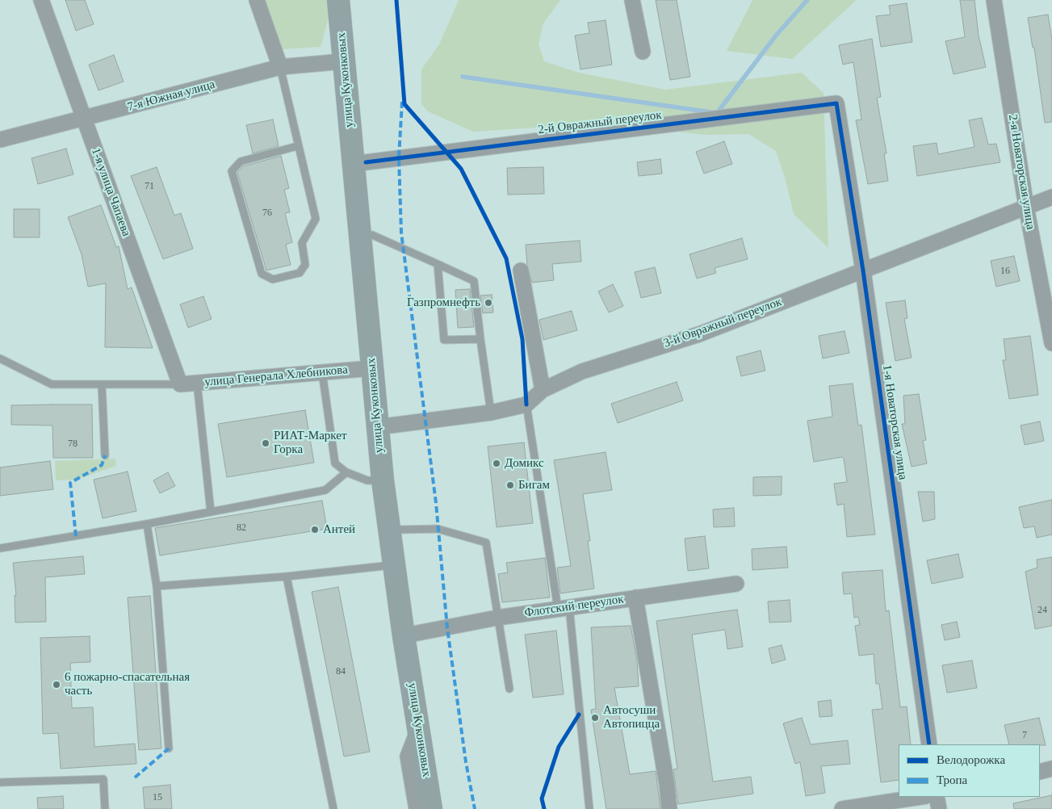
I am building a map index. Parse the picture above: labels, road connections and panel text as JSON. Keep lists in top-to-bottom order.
{
  "streets": {
    "main road": ["улица Куконковых"],
    "street": [
      "7-я Южная улица",
      "2-й Овражный переулок",
      "2-я Новаторская улица",
      "1-я улица Чапаева",
      "3-й Овражный переулок",
      "улица Генерала Хлебникова",
      "1-я Новаторская улица",
      "Флотский переулок"
    ]
  },
  "crossings": [
    ["улица Куконковых", "7-я Южная улица"],
    ["улица Куконковых", "2-й Овражный переулок"],
    ["улица Куконковых", "3-й Овражный переулок"],
    ["улица Куконковых", "улица Генерала Хлебникова"],
    ["улица Куконковых", "Флотский переулок"],
    ["7-я Южная улица", "1-я улица Чапаева"],
    ["2-й Овражный переулок", "1-я Новаторская улица"],
    ["2-я Новаторская улица", "3-й Овражный переулок"],
    ["1-я улица Чапаева", "улица Генерала Хлебникова"],
    ["3-й Овражный переулок", "1-я Новаторская улица"]
  ],
  "places": [
    "Газпромнефть",
    "РИАТ-Маркет Горка",
    "Домикс",
    "Бигам",
    "Антей",
    "6 пожарно-спасательная часть",
    "Автосуши Автопицца"
  ],
  "house_numbers": [
    "71",
    "76",
    "16",
    "78",
    "82",
    "24",
    "84",
    "7",
    "15"
  ],
  "legend": ["Велодорожка", "Тропа"]
}
